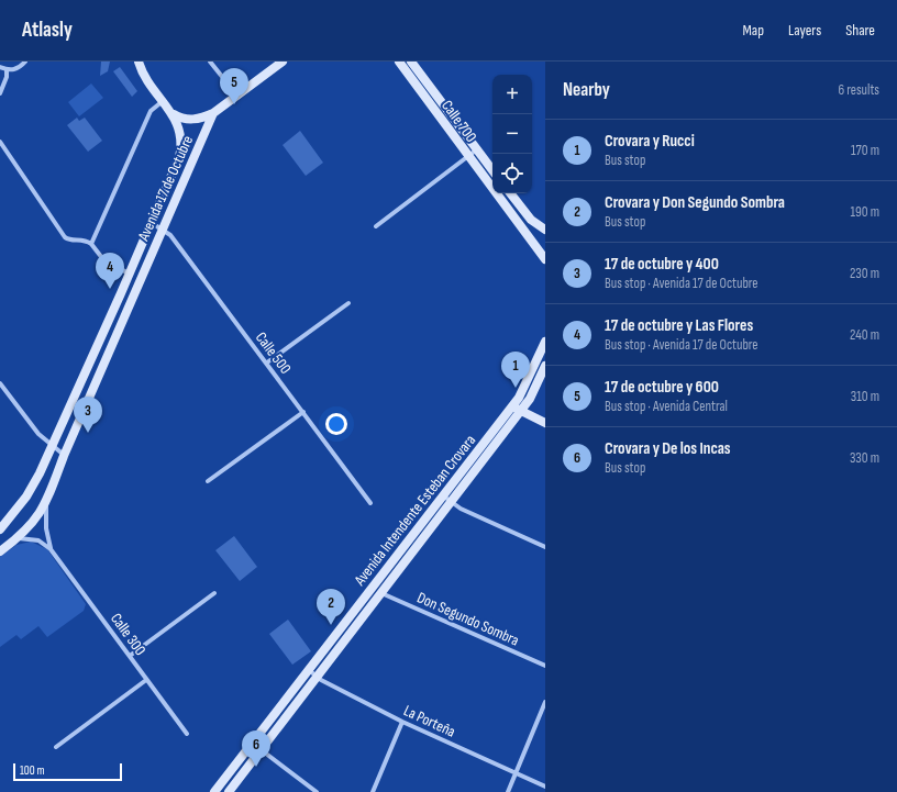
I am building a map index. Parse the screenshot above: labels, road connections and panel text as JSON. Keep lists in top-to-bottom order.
{
  "streets": {
    "main road": ["Calle 700", "Avenida 17 de Octubre", "Avenida Intendente Esteban Crovara"],
    "street": [
      "Calle 500",
      "Don Segundo Sombra",
      "Calle 300",
      "La Porteña"
    ]
  },
  "crossings": [
    ["Avenida 17 de Octubre", "Calle 500"],
    ["Avenida Intendente Esteban Crovara", "Don Segundo Sombra"],
    ["Avenida Intendente Esteban Crovara", "La Porteña"]
  ],
  "scale_bar": "100 m",
  "page": {
    "header": "Atlasly",
    "nav": ["Map", "Layers", "Share"],
    "heading": ["Nearby", "6 results"],
    "pins": [
      "5",
      "4",
      "1",
      "3",
      "2",
      "6"
    ],
    "map_buttons": ["+", "−"],
    "list": [
      {
        "mark": "1",
        "name": "Crovara y Rucci",
        "note": "Bus stop",
        "value": "170 m"
      },
      {
        "mark": "2",
        "name": "Crovara y Don Segundo Sombra",
        "note": "Bus stop",
        "value": "190 m"
      },
      {
        "mark": "3",
        "name": "17 de octubre y 400",
        "note": "Bus stop · Avenida 17 de Octubre",
        "value": "230 m"
      },
      {
        "mark": "4",
        "name": "17 de octubre y Las Flores",
        "note": "Bus stop · Avenida 17 de Octubre",
        "value": "240 m"
      },
      {
        "mark": "5",
        "name": "17 de octubre y 600",
        "note": "Bus stop · Avenida Central",
        "value": "310 m"
      },
      {
        "mark": "6",
        "name": "Crovara y De los Incas",
        "note": "Bus stop",
        "value": "330 m"
      }
    ],
    "scale": "100 m"
  }
}
